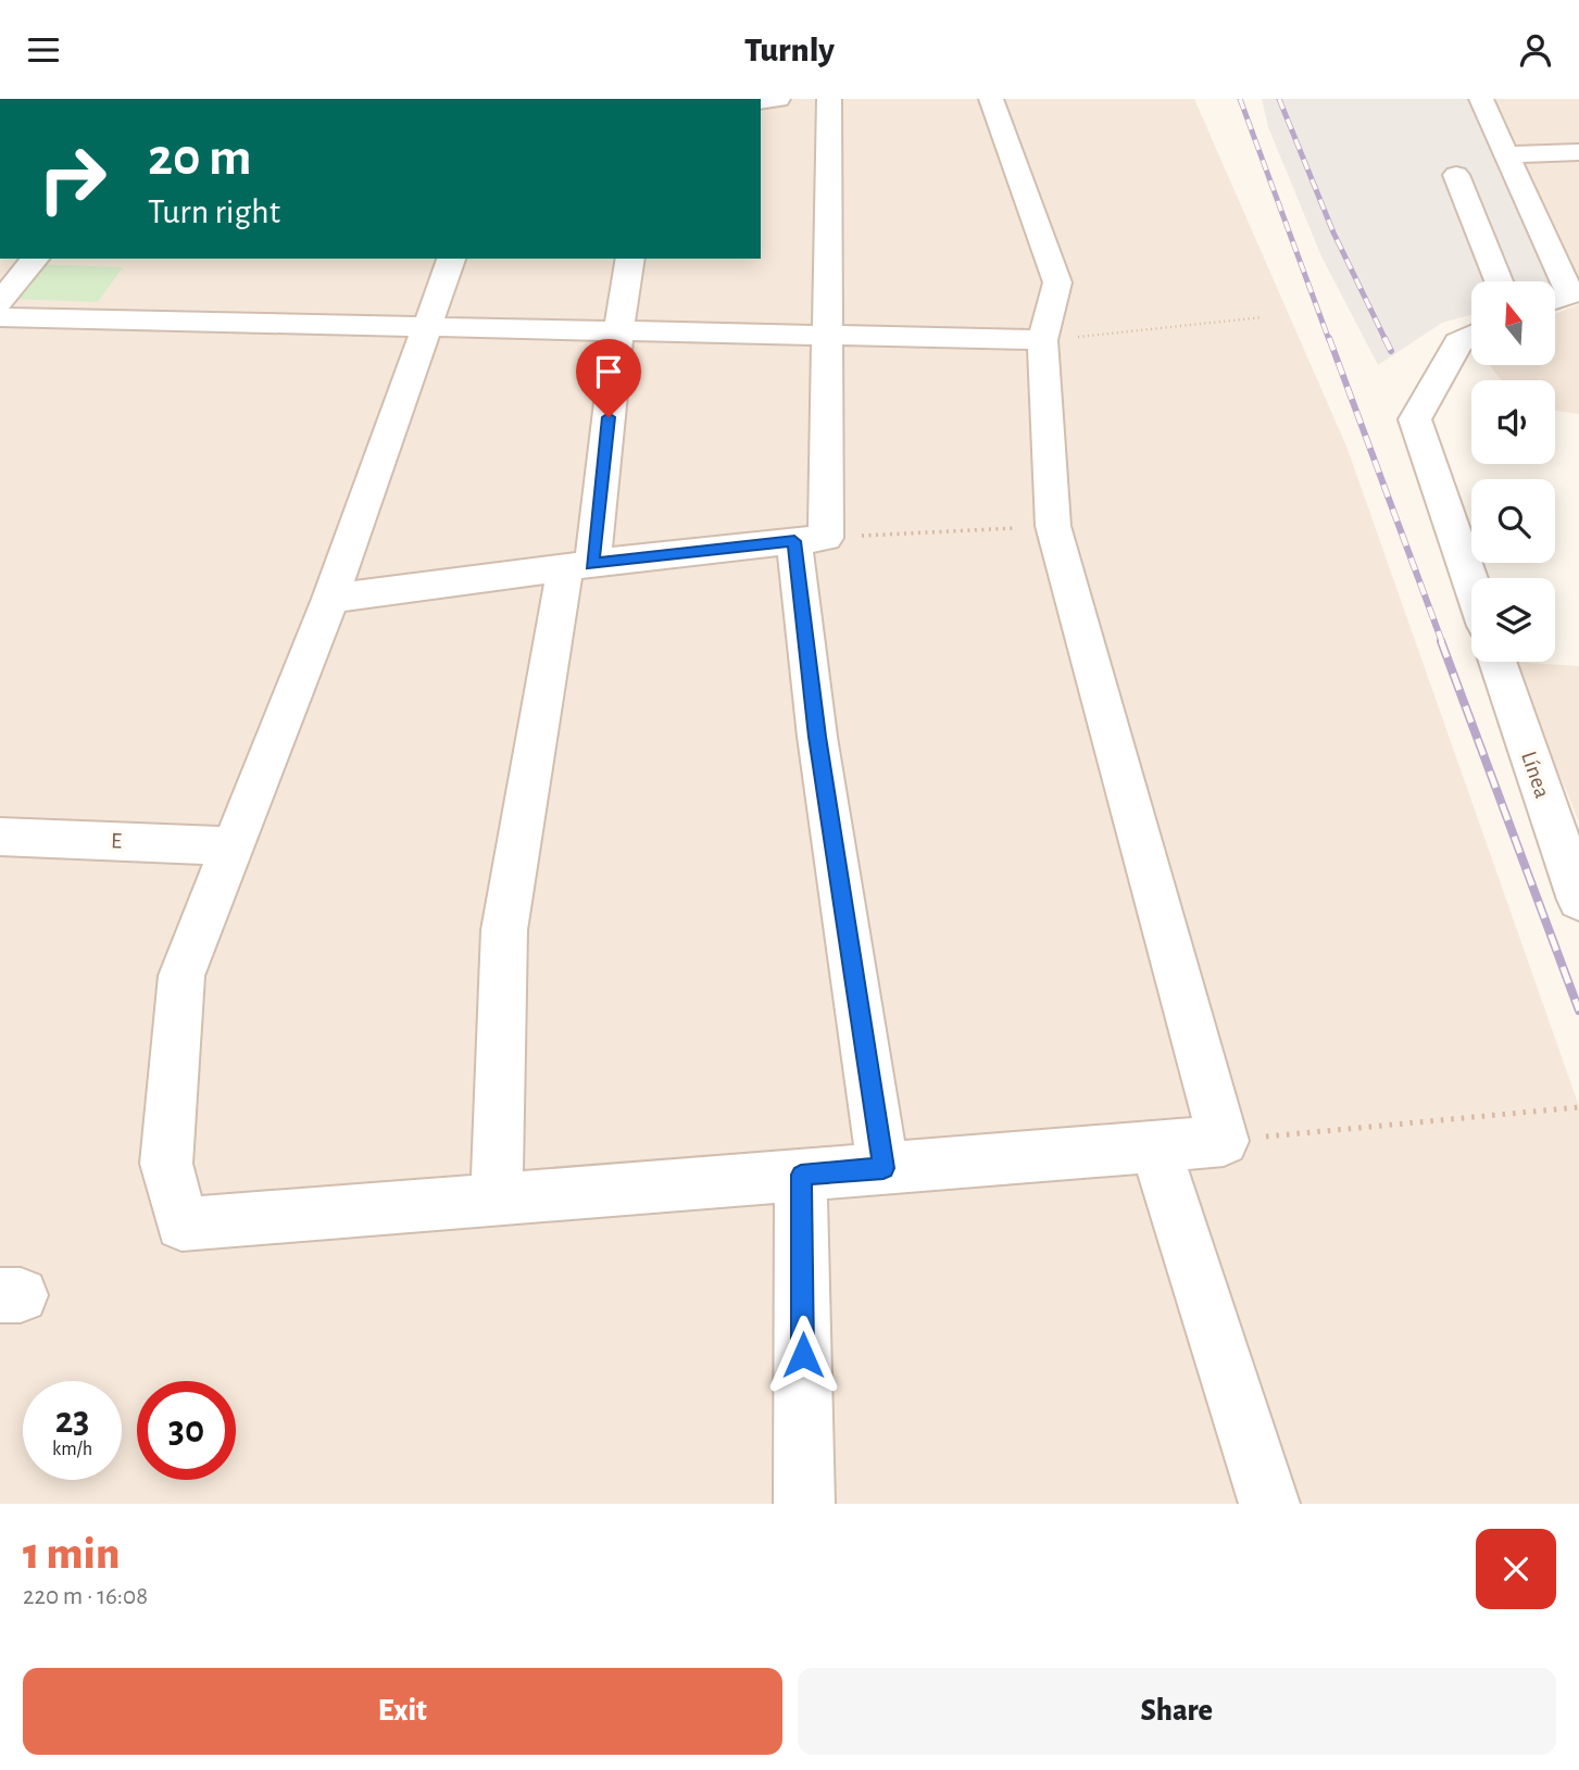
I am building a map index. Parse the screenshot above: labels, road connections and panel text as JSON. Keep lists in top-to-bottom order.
{
  "streets": {
    "street": ["Línea", "E"]
  },
  "north": "top",
  "page": {
    "header": "Turnly",
    "turn": ["20 m", "Turn right"],
    "speed": "23 km/h",
    "limit": "30",
    "heading": ["1 min", "220 m · 16:08"],
    "buttons": ["Exit", "Share"]
  }
}
